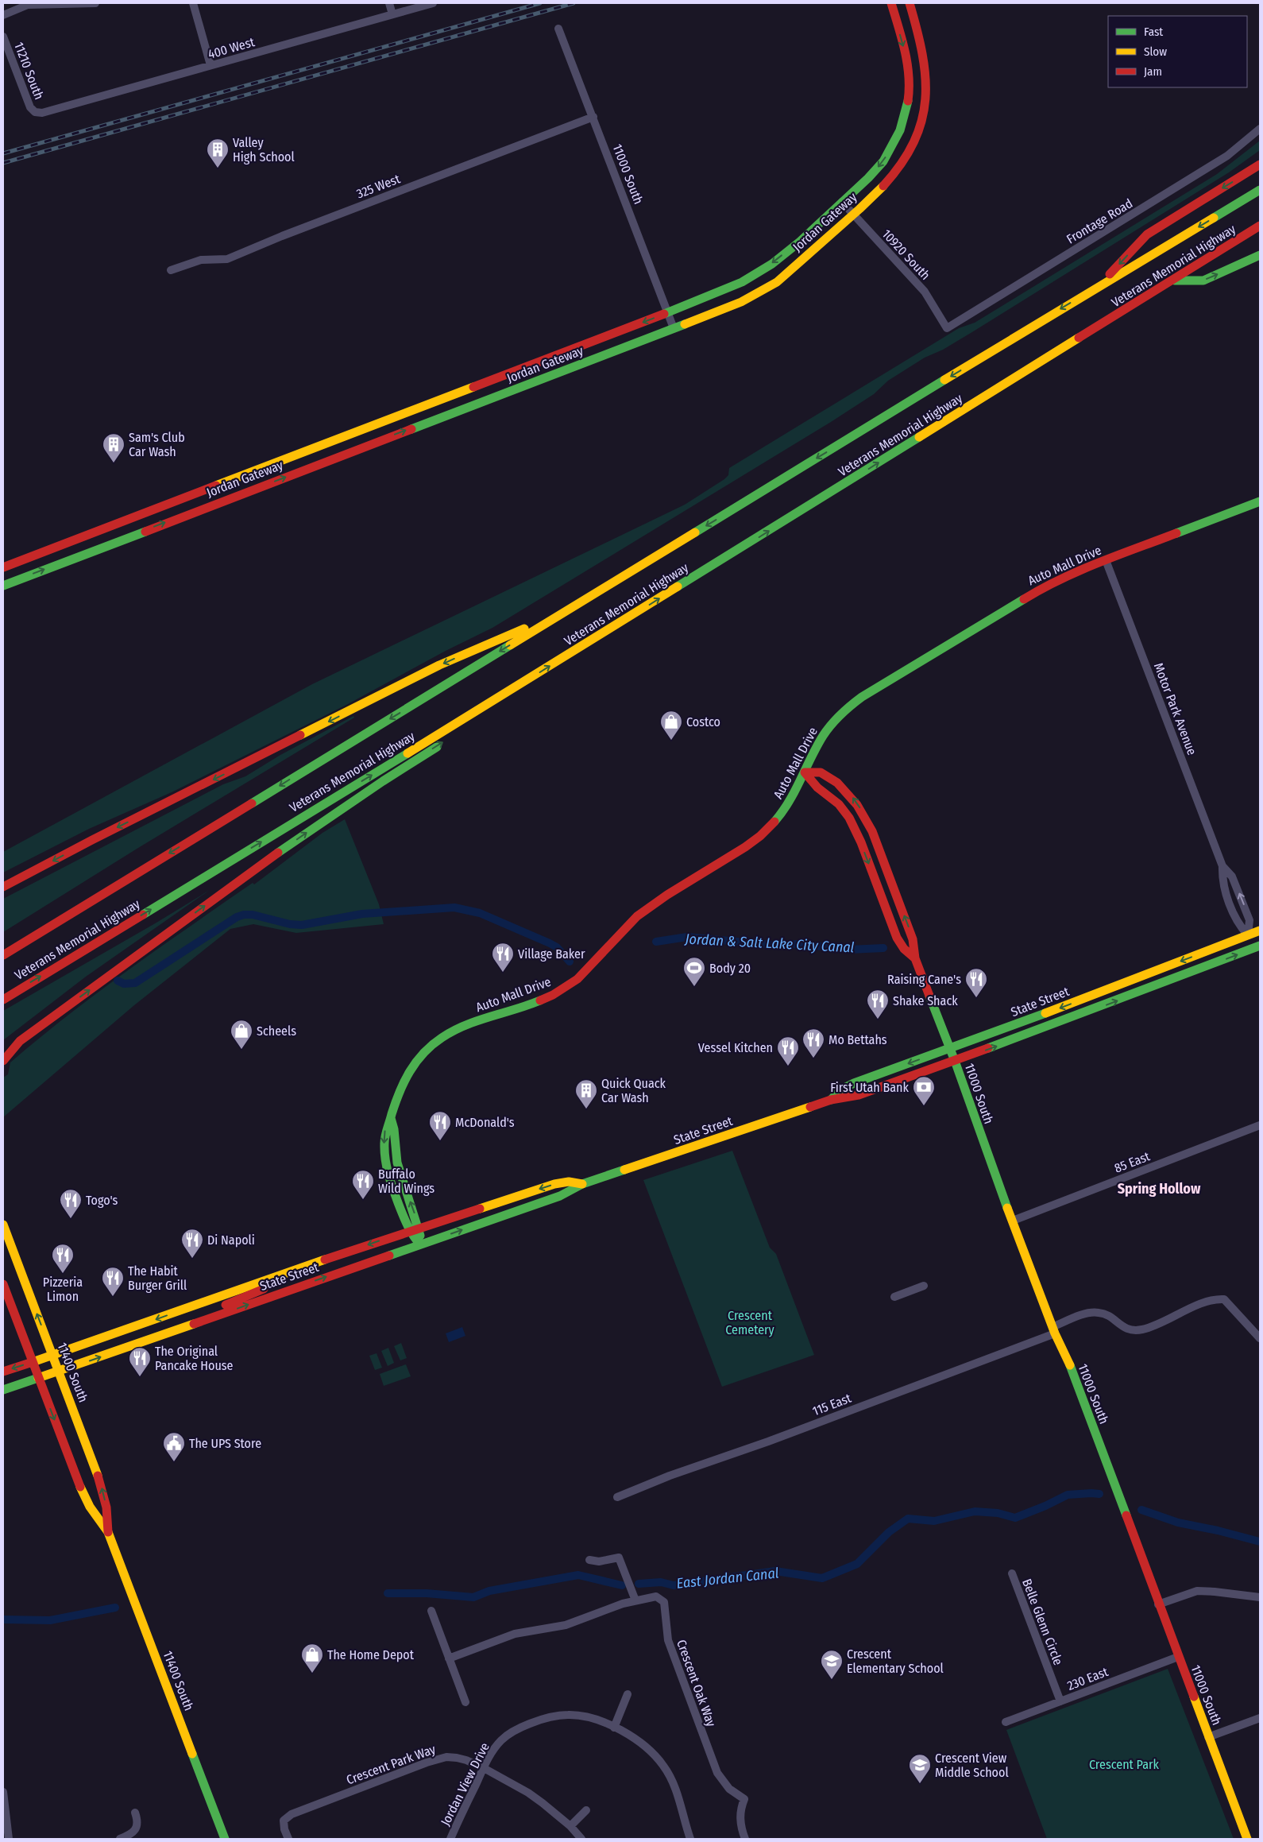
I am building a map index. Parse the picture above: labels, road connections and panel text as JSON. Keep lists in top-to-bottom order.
{
  "streets": {
    "main road": [
      "11000 South",
      "Jordan Gateway",
      "Veterans Memorial Highway",
      "Auto Mall Drive",
      "State Street",
      "11400 South"
    ],
    "street": [
      "400 West",
      "11210 South",
      "325 West",
      "Frontage Road",
      "10920 South",
      "Motor Park Avenue",
      "85 East",
      "115 East",
      "Belle Glenn Circle",
      "230 East",
      "Crescent Oak Way",
      "Crescent Park Way",
      "Jordan View Drive"
    ]
  },
  "crossings": [
    ["400 West", "11210 South"],
    ["11000 South", "325 West"],
    ["11000 South", "Jordan Gateway"],
    ["11000 South", "Auto Mall Drive"],
    ["11000 South", "State Street"],
    ["11000 South", "85 East"],
    ["11000 South", "115 East"],
    ["11000 South", "230 East"],
    ["Frontage Road", "10920 South"],
    ["Jordan Gateway", "10920 South"],
    ["Auto Mall Drive", "Motor Park Avenue"],
    ["Auto Mall Drive", "State Street"],
    ["Motor Park Avenue", "State Street"],
    ["State Street", "11400 South"],
    ["Belle Glenn Circle", "230 East"],
    ["Crescent Park Way", "Jordan View Drive"]
  ],
  "districts": ["Spring Hollow"],
  "water": ["Jordan & Salt Lake City Canal", "East Jordan Canal"],
  "parks": ["Crescent Cemetery", "Crescent Park"],
  "places": {
    "building": ["Valley High School", "Sam's Club Car Wash", "Quick Quack Car Wash"],
    "shop": ["Costco", "Scheels", "The Home Depot"],
    "restaurant": [
      "Village Baker",
      "Raising Cane's",
      "Shake Shack",
      "Mo Bettahs",
      "Vessel Kitchen",
      "McDonald's",
      "Buffalo Wild Wings",
      "Togo's",
      "Di Napoli",
      "Pizzeria Limon",
      "The Habit Burger Grill",
      "The Original Pancake House"
    ],
    "sports": ["Body 20"],
    "bank": ["First Utah Bank"],
    "public building": ["The UPS Store"],
    "school or university": ["Crescent Elementary School", "Crescent View Middle School"]
  },
  "legend": ["Fast", "Slow", "Jam"]
}
